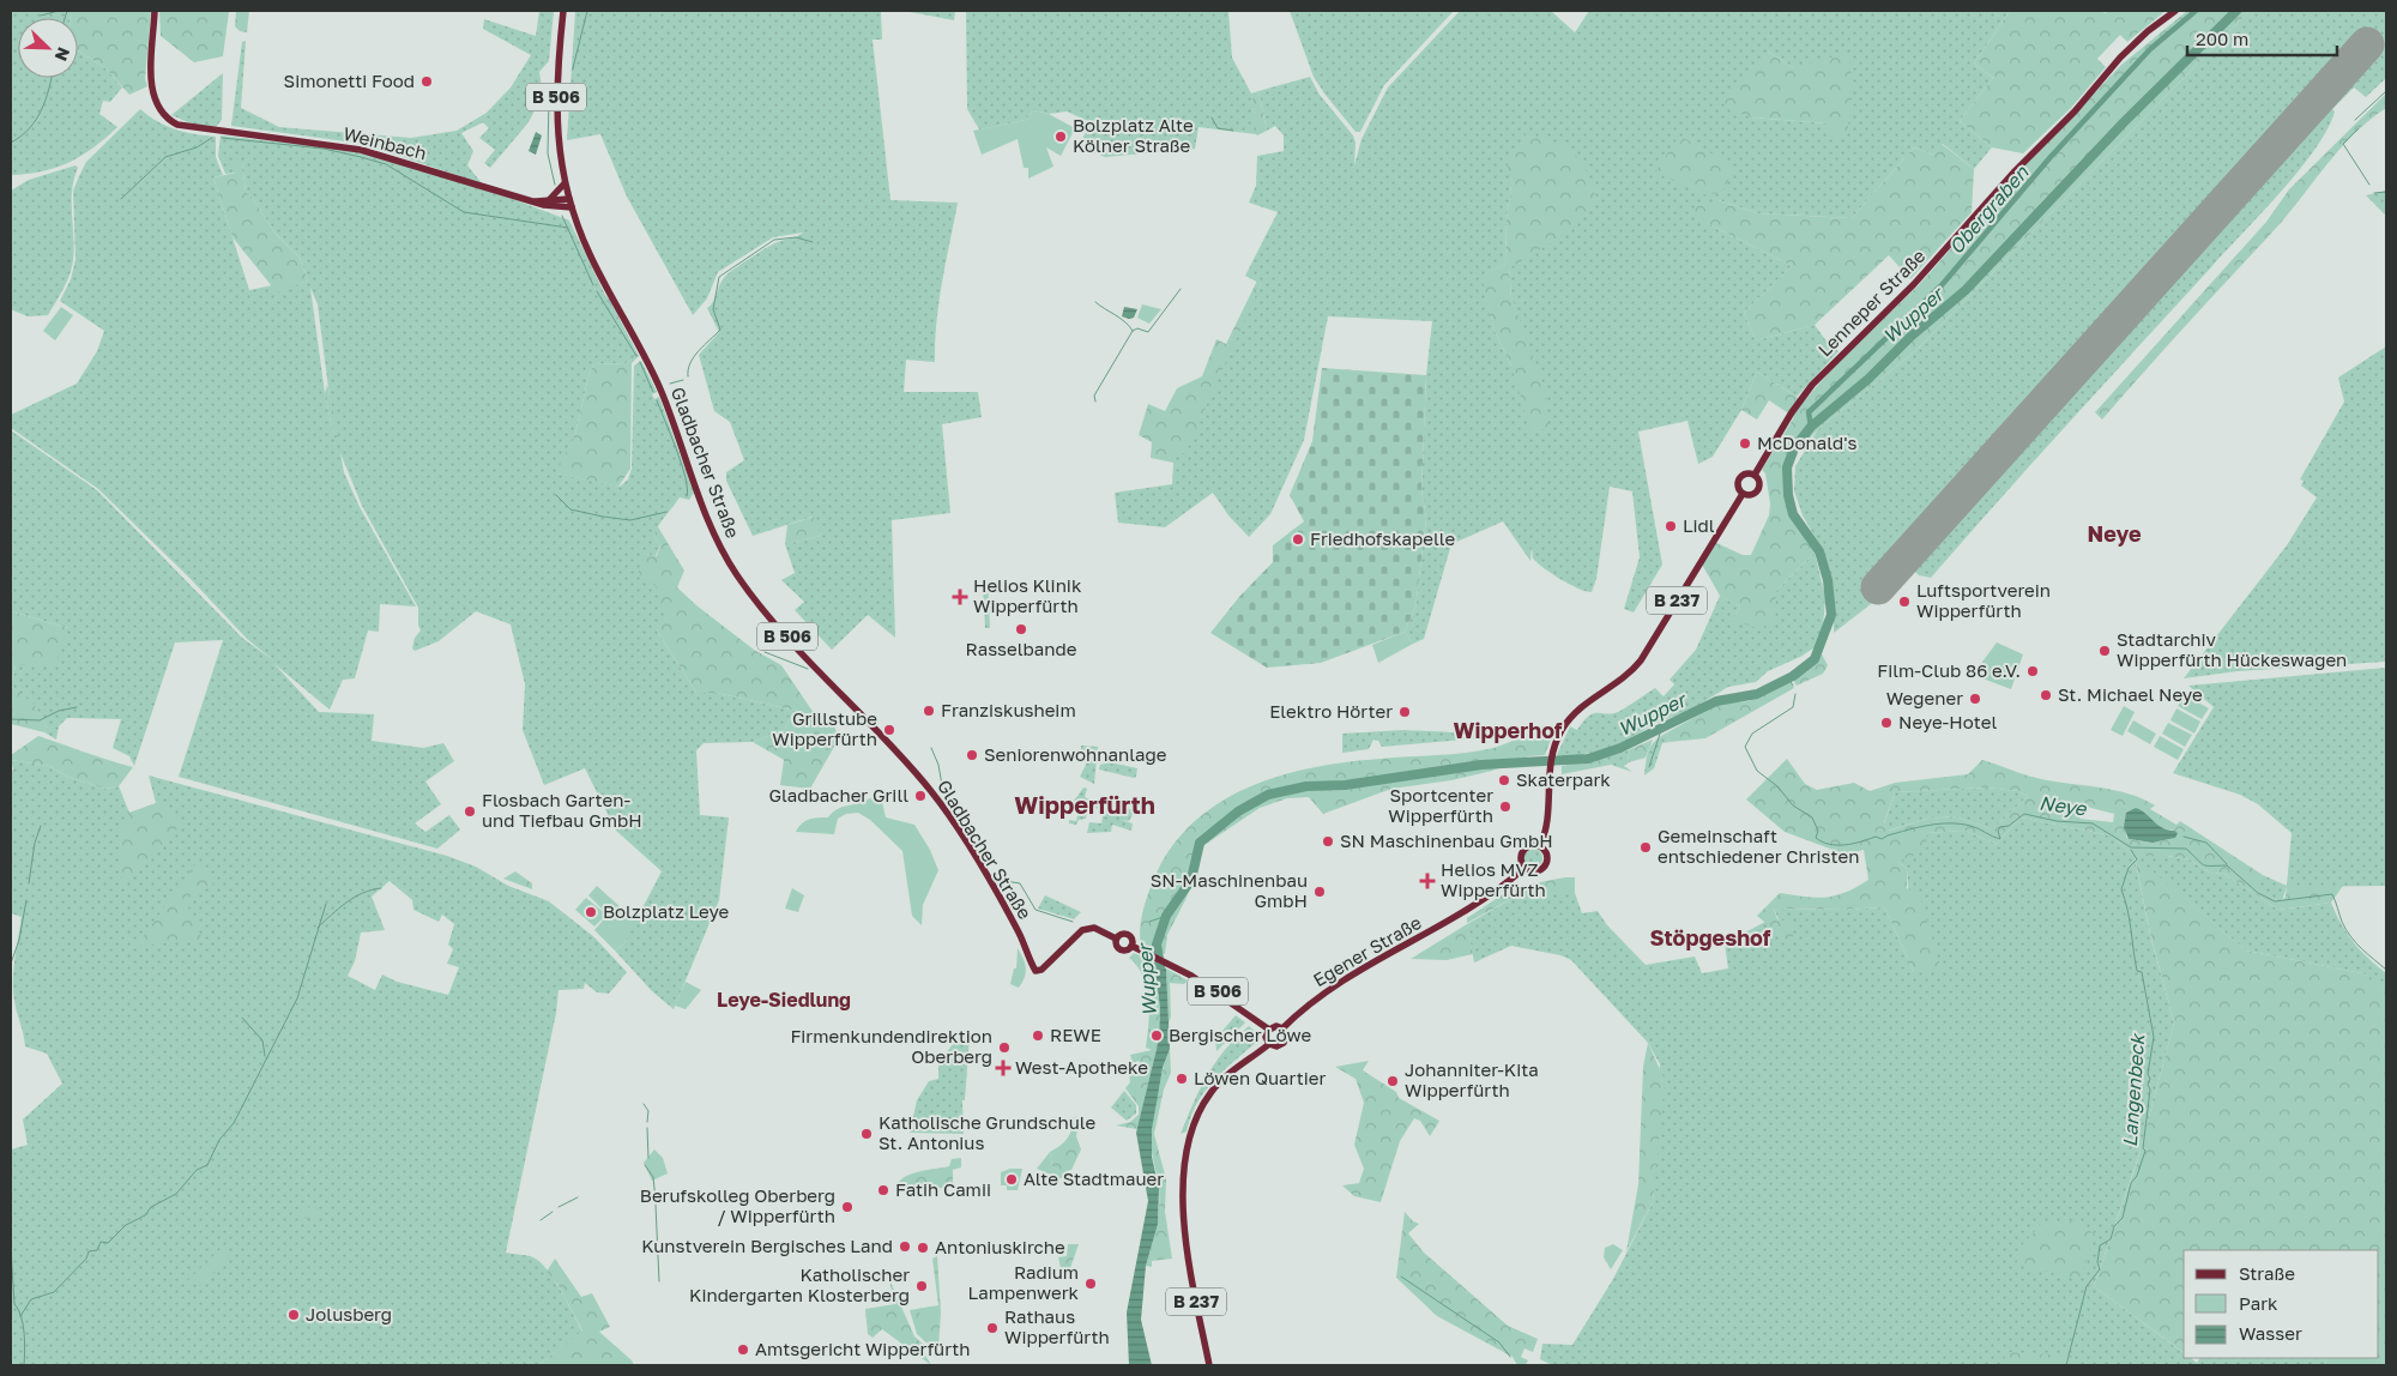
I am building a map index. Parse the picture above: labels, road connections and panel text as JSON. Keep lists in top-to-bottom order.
{
  "streets": {
    "main road": [
      "B 506",
      "Weinbach",
      "Lenneper Straße",
      "Gladbacher Straße",
      "B 237",
      "Egener Straße"
    ]
  },
  "crossings": [
    ["B 506", "Weinbach"],
    ["B 506", "Gladbacher Straße"],
    ["B 506", "B 237"],
    ["B 506", "Egener Straße"],
    ["Weinbach", "Gladbacher Straße"],
    ["Lenneper Straße", "B 237"],
    ["B 237", "Egener Straße"]
  ],
  "districts": [
    "Neye",
    "Wipperhof",
    "Wipperfürth",
    "Stöpgeshof",
    "Leye-Siedlung"
  ],
  "water": [
    "Obergraben",
    "Wupper",
    "Neye",
    "Langenbeck"
  ],
  "places": {
    "other": [
      "Simonetti Food",
      "Bolzplatz Alte Kölner Straße",
      "McDonald's",
      "Lidl",
      "Friedhofskapelle",
      "Luftsportverein Wipperfürth",
      "Rasselbande",
      "Stadtarchiv Wipperfürth Hückeswagen",
      "Film-Club 86 e.V.",
      "St. Michael Neye",
      "Wegener",
      "Franziskusheim",
      "Elektro Hörter",
      "Neye-Hotel",
      "Grillstube Wipperfürth",
      "Seniorenwohnanlage",
      "Skaterpark",
      "Gladbacher Grill",
      "Sportcenter Wipperfürth",
      "Flosbach Garten- und Tiefbau GmbH",
      "SN Maschinenbau GmbH",
      "Gemeinschaft entschiedener Christen",
      "SN-Maschinenbau GmbH",
      "Bolzplatz Leye",
      "REWE",
      "Bergischer Löwe",
      "Firmenkundendirektion Oberberg",
      "Löwen Quartier",
      "Johanniter-Kita Wipperfürth",
      "Katholische Grundschule St. Antonius",
      "Alte Stadtmauer",
      "Fatih Camii",
      "Berufskolleg Oberberg / Wipperfürth",
      "Kunstverein Bergisches Land",
      "Antoniuskirche",
      "Radium Lampenwerk",
      "Katholischer Kindergarten Klosterberg",
      "Jolusberg",
      "Rathaus Wipperfürth",
      "Amtsgericht Wipperfürth"
    ],
    "health": ["Helios Klinik Wipperfürth", "Helios MVZ Wipperfürth", "West-Apotheke"]
  },
  "legend": ["Straße", "Park", "Wasser"],
  "scale_bar": "200 m",
  "north": "bottom right"
}
